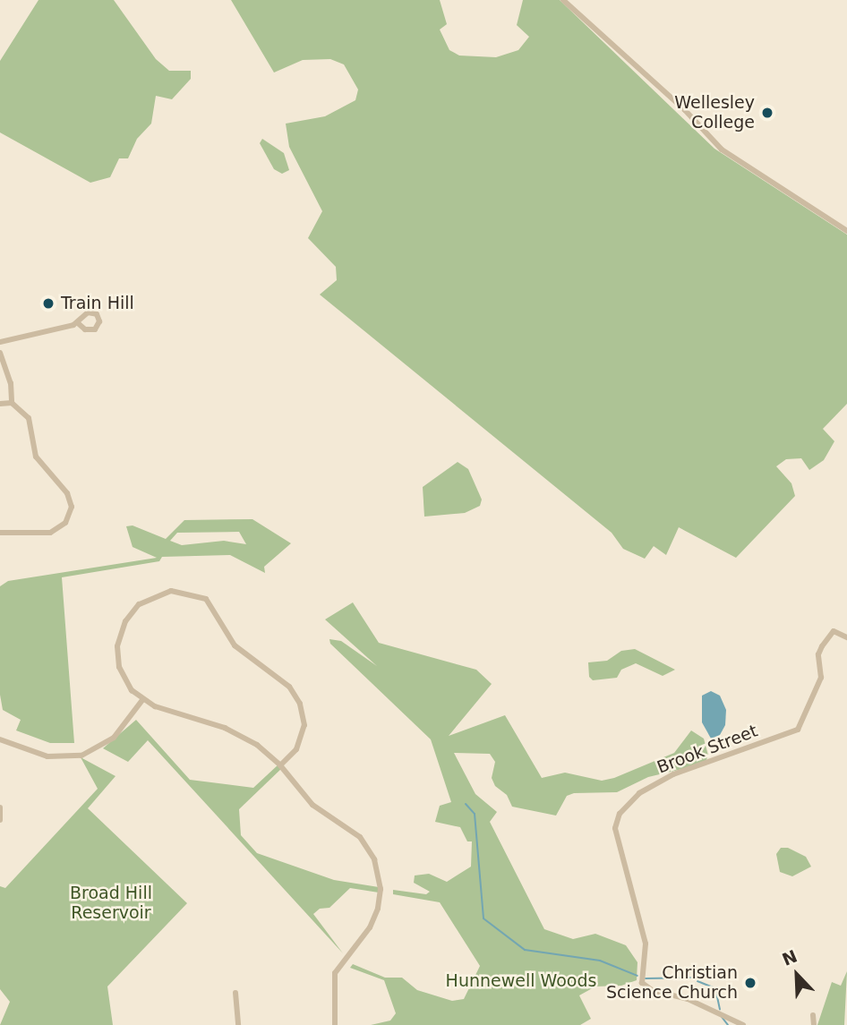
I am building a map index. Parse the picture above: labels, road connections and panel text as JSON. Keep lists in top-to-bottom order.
{
  "streets": {
    "street": ["Brook Street"]
  },
  "parks": ["Broad Hill Reservoir", "Hunnewell Woods"],
  "places": ["Wellesley College", "Train Hill", "Christian Science Church"],
  "north": "top left"
}
